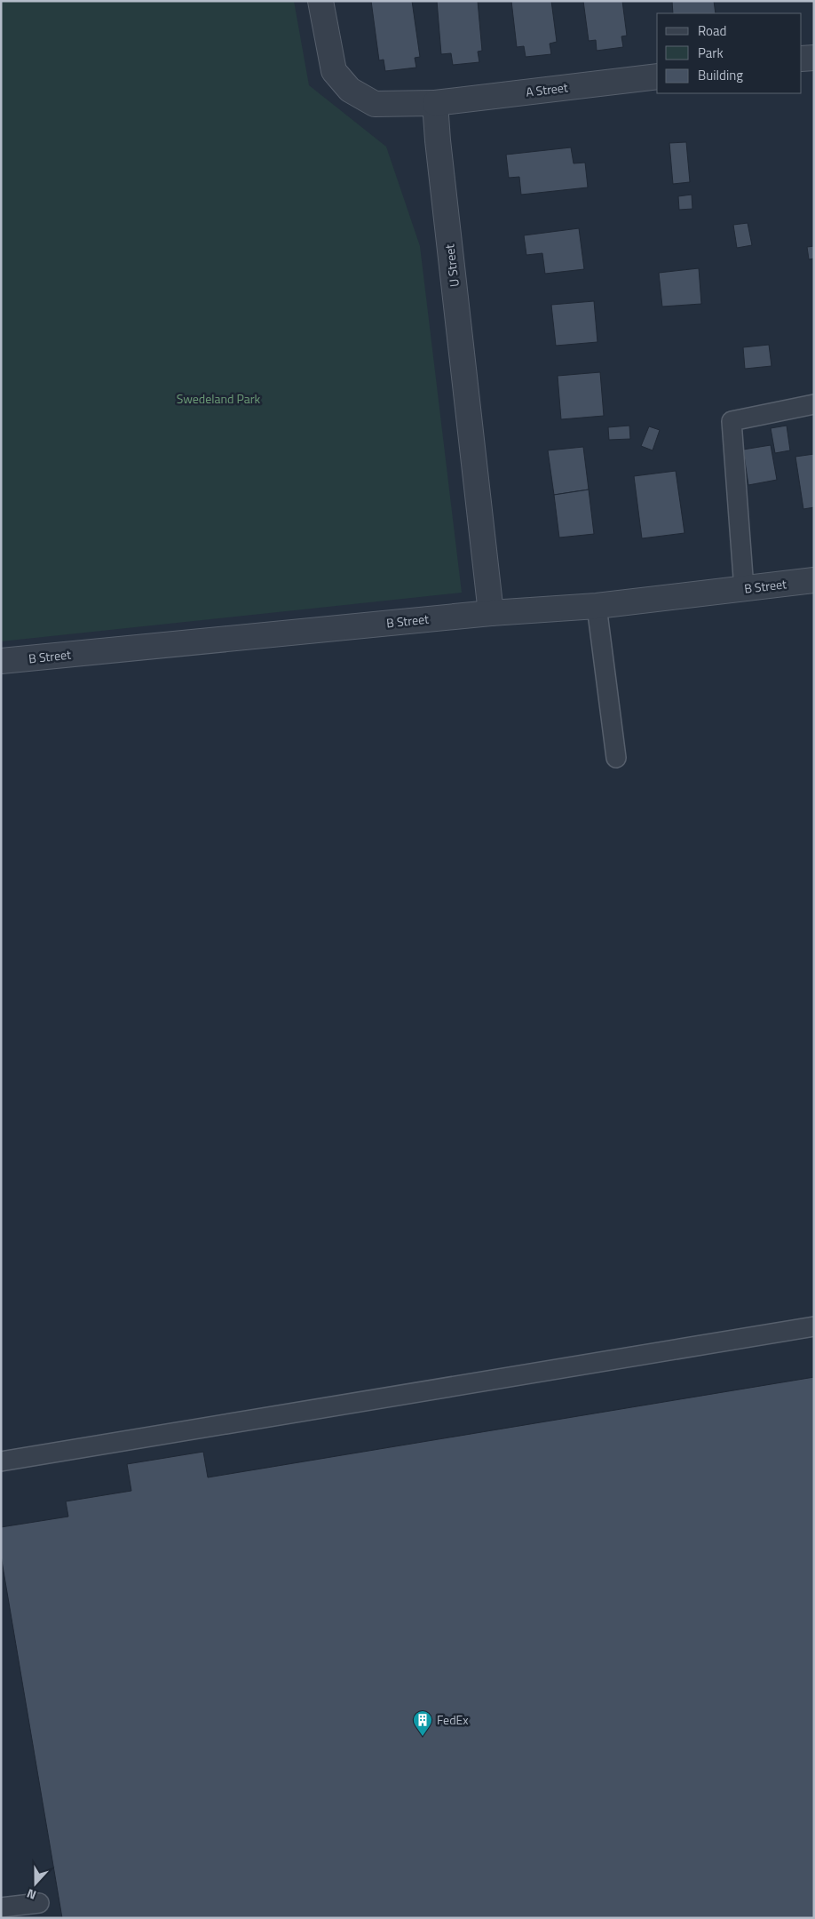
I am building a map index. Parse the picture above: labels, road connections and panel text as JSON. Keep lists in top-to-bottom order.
{
  "streets": {
    "street": ["A Street", "U Street", "B Street"]
  },
  "crossings": [
    ["A Street", "U Street"],
    ["U Street", "B Street"]
  ],
  "parks": ["Swedeland Park"],
  "places": {
    "building": ["FedEx"]
  },
  "legend": ["Road", "Park", "Building"],
  "north": "bottom"
}
